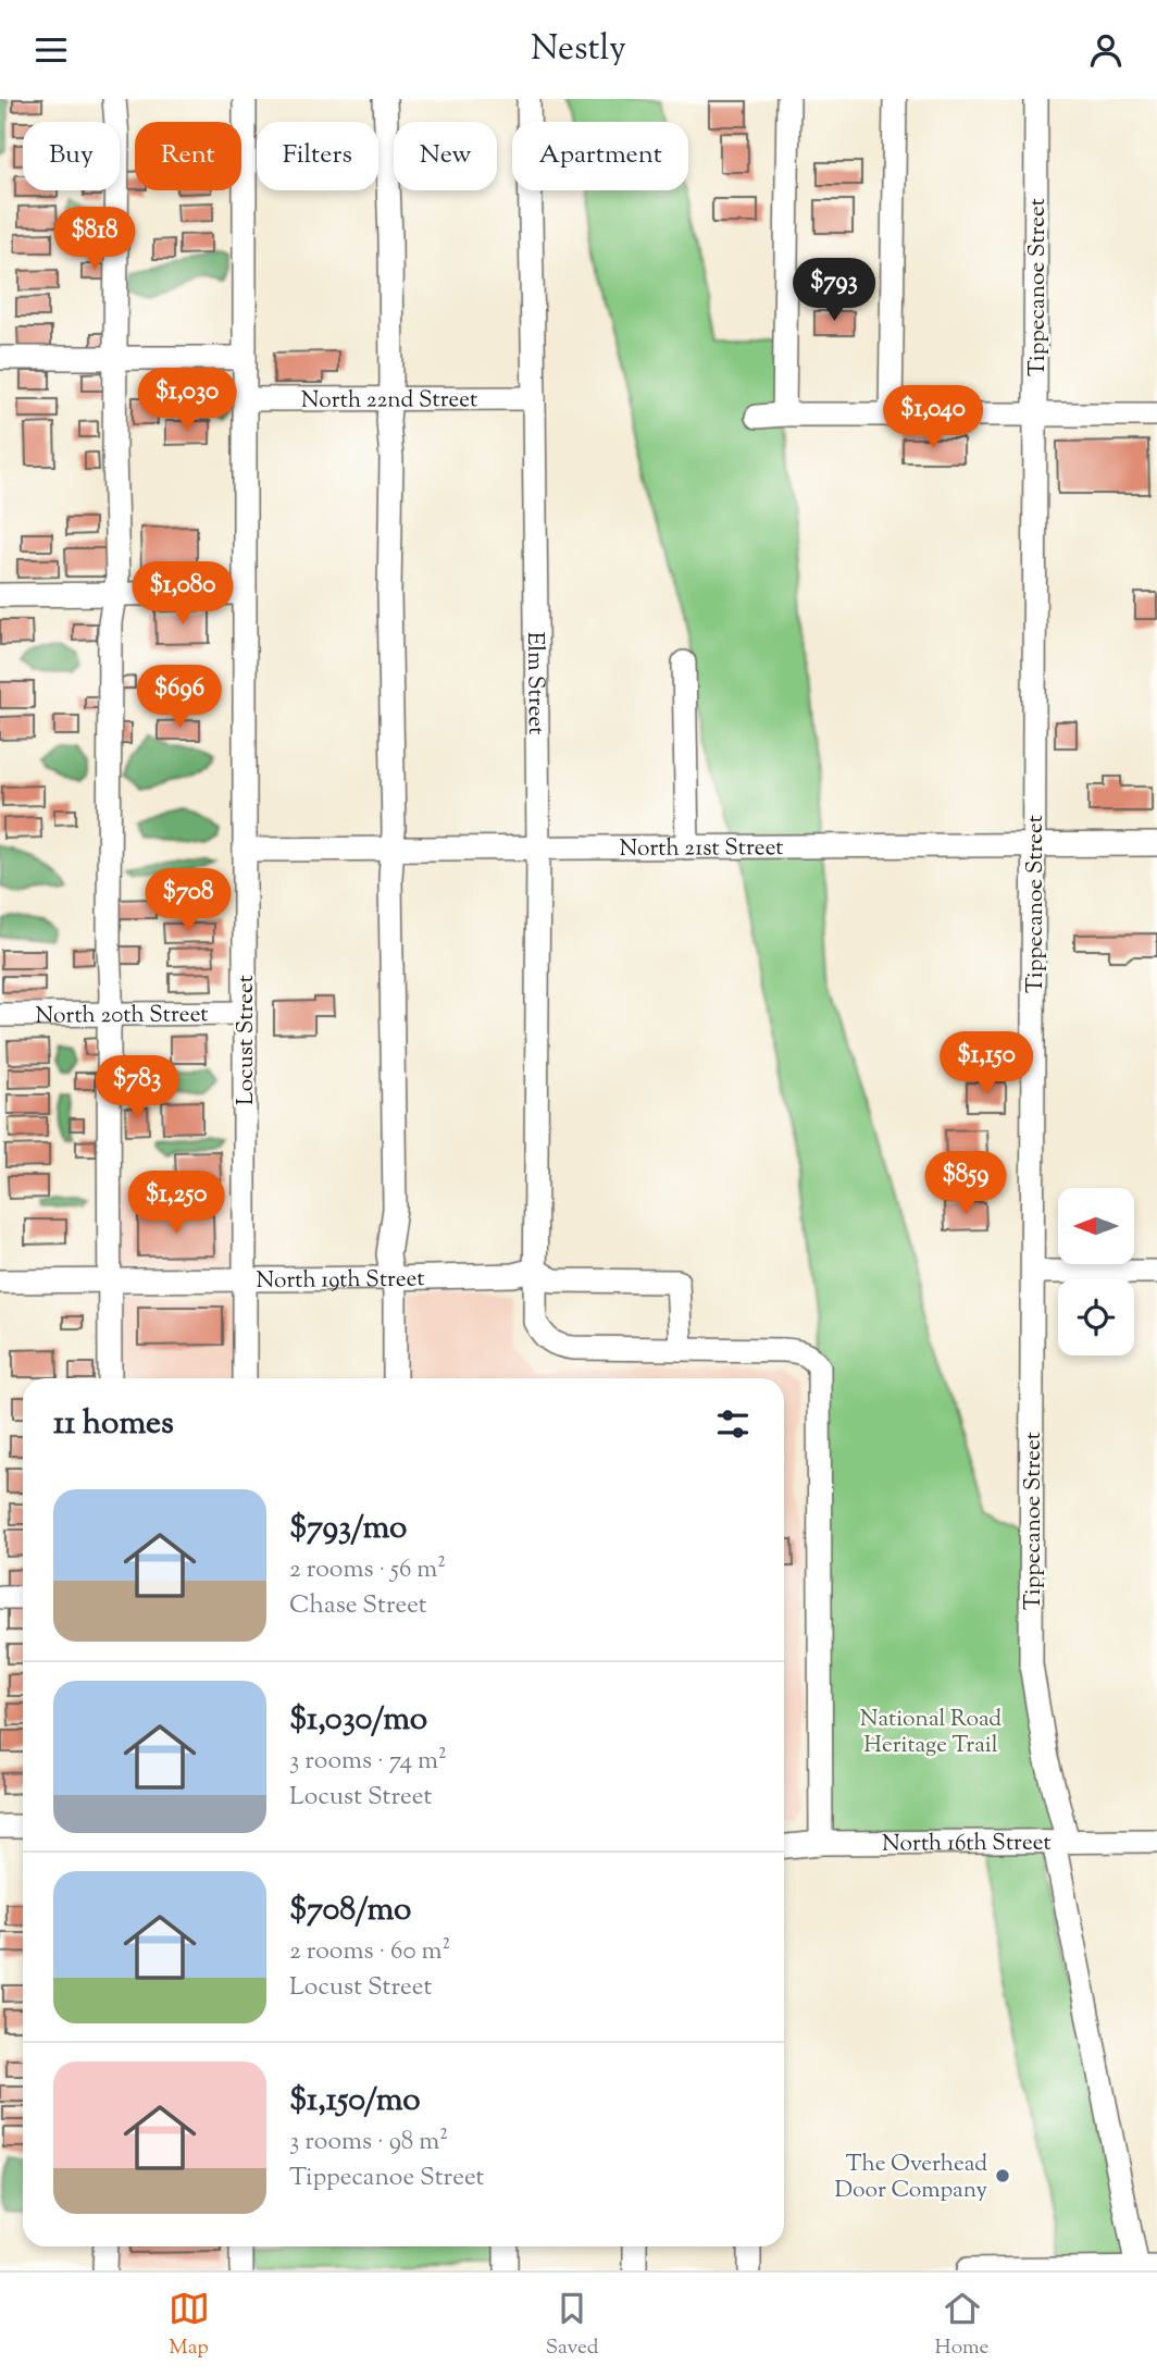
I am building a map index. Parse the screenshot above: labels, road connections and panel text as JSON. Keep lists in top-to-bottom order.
{
  "streets": {
    "street": [
      "Tippecanoe Street",
      "North 22nd Street",
      "Elm Street",
      "North 21st Street",
      "North 20th Street",
      "Locust Street",
      "North 19th Street",
      "North 16th Street"
    ]
  },
  "crossings": [
    ["Tippecanoe Street", "North 21st Street"],
    ["Tippecanoe Street", "North 16th Street"],
    ["North 22nd Street", "Elm Street"],
    ["North 22nd Street", "Locust Street"],
    ["Elm Street", "North 21st Street"],
    ["Elm Street", "North 19th Street"],
    ["Elm Street", "North 16th Street"],
    ["North 21st Street", "Locust Street"],
    ["North 20th Street", "Locust Street"],
    ["Locust Street", "North 19th Street"]
  ],
  "parks": ["National Road Heritage Trail"],
  "places": ["The Overhead Door Company"],
  "north": "left",
  "page": {
    "header": "Nestly",
    "chip": [
      "Buy",
      "Rent",
      "Filters",
      "New",
      "Apartment"
    ],
    "price": [
      "$818",
      "$793",
      "$1,030",
      "$1,040",
      "$1,080",
      "$696",
      "$708",
      "$1,150",
      "$783",
      "$859",
      "$1,250"
    ],
    "heading": "11 homes",
    "list": [
      {
        "name": "$793/mo",
        "note": "2 rooms · 56 m² · Chase Street"
      },
      {
        "name": "$1,030/mo",
        "note": "3 rooms · 74 m² · Locust Street"
      },
      {
        "name": "$708/mo",
        "note": "2 rooms · 60 m² · Locust Street"
      },
      {
        "name": "$1,150/mo",
        "note": "3 rooms · 98 m² · Tippecanoe Street"
      }
    ],
    "tabs": ["Map", "Saved", "Home"]
  }
}
